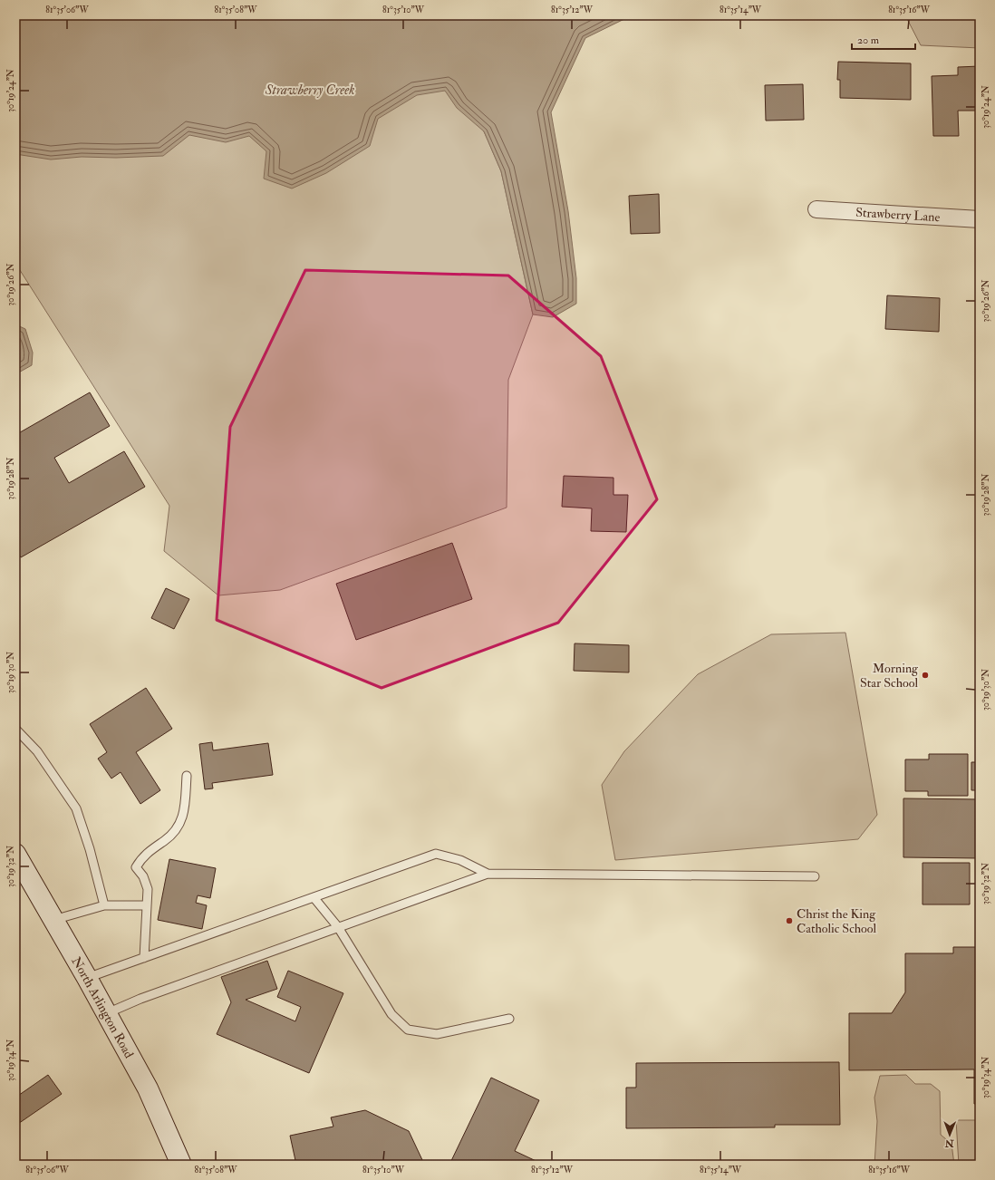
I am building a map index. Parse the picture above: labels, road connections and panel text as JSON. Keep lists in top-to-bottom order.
{
  "streets": {
    "main road": ["North Arlington Road"],
    "street": ["Strawberry Lane"]
  },
  "water": ["Strawberry Creek"],
  "places": ["Morning Star School", "Christ the King Catholic School"],
  "scale_bar": "20 m",
  "north": "bottom",
  "coordinates": [
    "81°35'06\"W",
    "81°35'08\"W",
    "81°35'10\"W",
    "81°35'12\"W",
    "81°35'14\"W",
    "81°35'16\"W",
    "30°19'24\"N",
    "30°19'26\"N",
    "30°19'28\"N",
    "30°19'30\"N",
    "30°19'32\"N",
    "30°19'34\"N"
  ]
}
